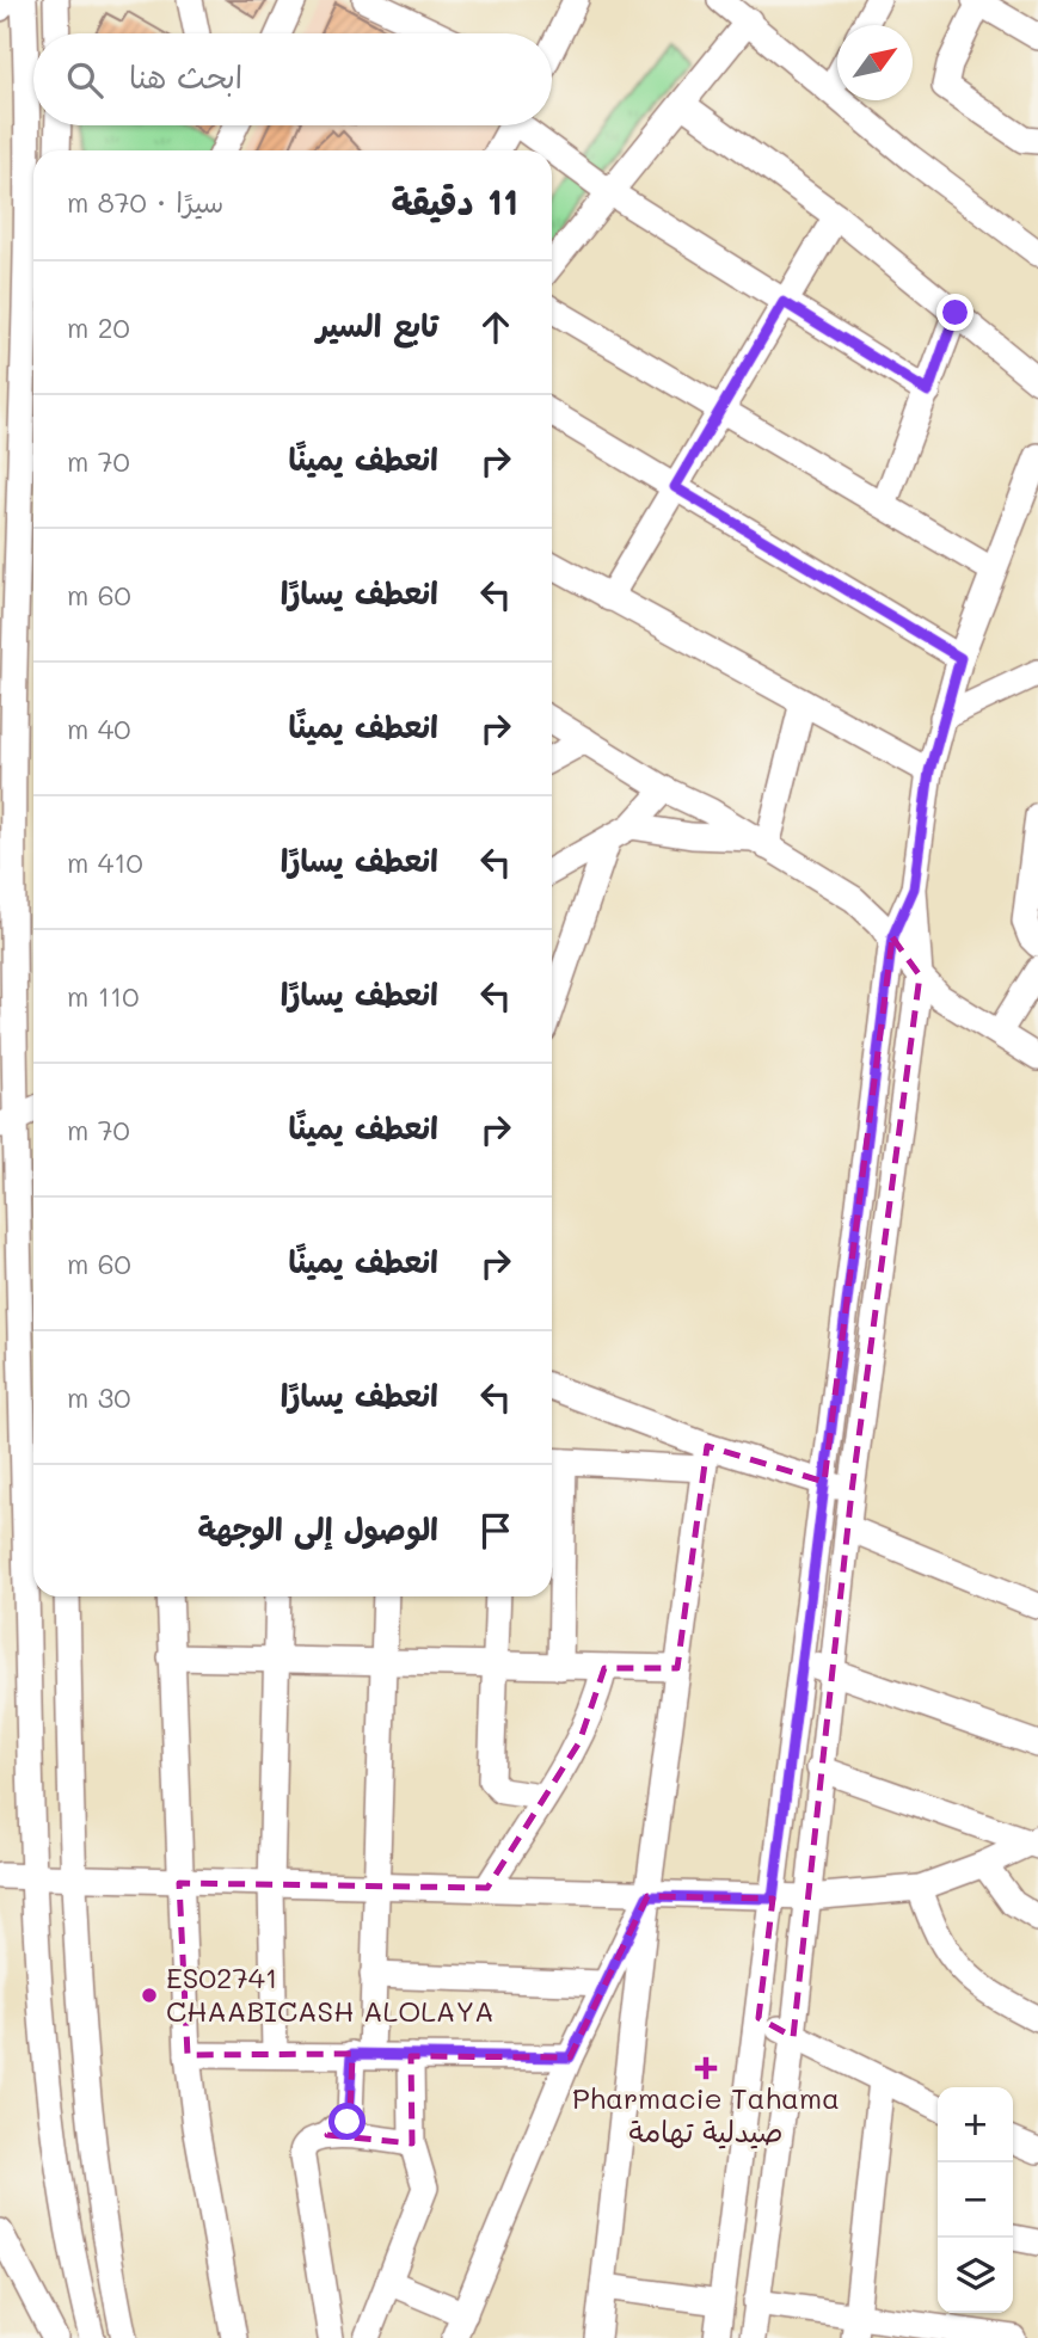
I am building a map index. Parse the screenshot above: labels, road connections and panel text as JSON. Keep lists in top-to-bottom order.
{
  "places": {
    "other": ["ES02741 CHAABICASH ALOLAYA"],
    "health": ["Pharmacie Tahama صيدلية تهامة"]
  },
  "north": "top right",
  "page": {
    "search": "ابحث هنا",
    "heading": ["11 دقيقة", "سيرًا · 870 m"],
    "list": [
      ["تابع السير", "20 m"],
      ["انعطف يمينًا", "70 m"],
      ["انعطف يسارًا", "60 m"],
      ["انعطف يمينًا", "40 m"],
      ["انعطف يسارًا", "410 m"],
      ["انعطف يسارًا", "110 m"],
      ["انعطف يمينًا", "70 m"],
      ["انعطف يمينًا", "60 m"],
      ["انعطف يسارًا", "30 m"],
      "الوصول إلى الوجهة"
    ],
    "map_buttons": ["+", "−"]
  }
}
